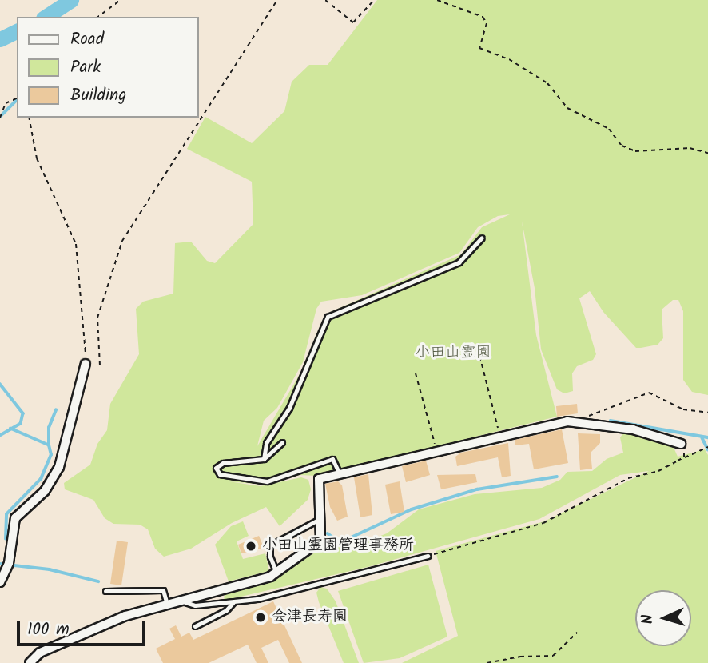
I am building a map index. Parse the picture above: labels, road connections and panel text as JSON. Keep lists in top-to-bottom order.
{
  "parks": ["小田山霊園"],
  "places": ["小田山霊園管理事務所", "会津長寿園"],
  "legend": ["Road", "Park", "Building"],
  "scale_bar": "100 m",
  "north": "left"
}
